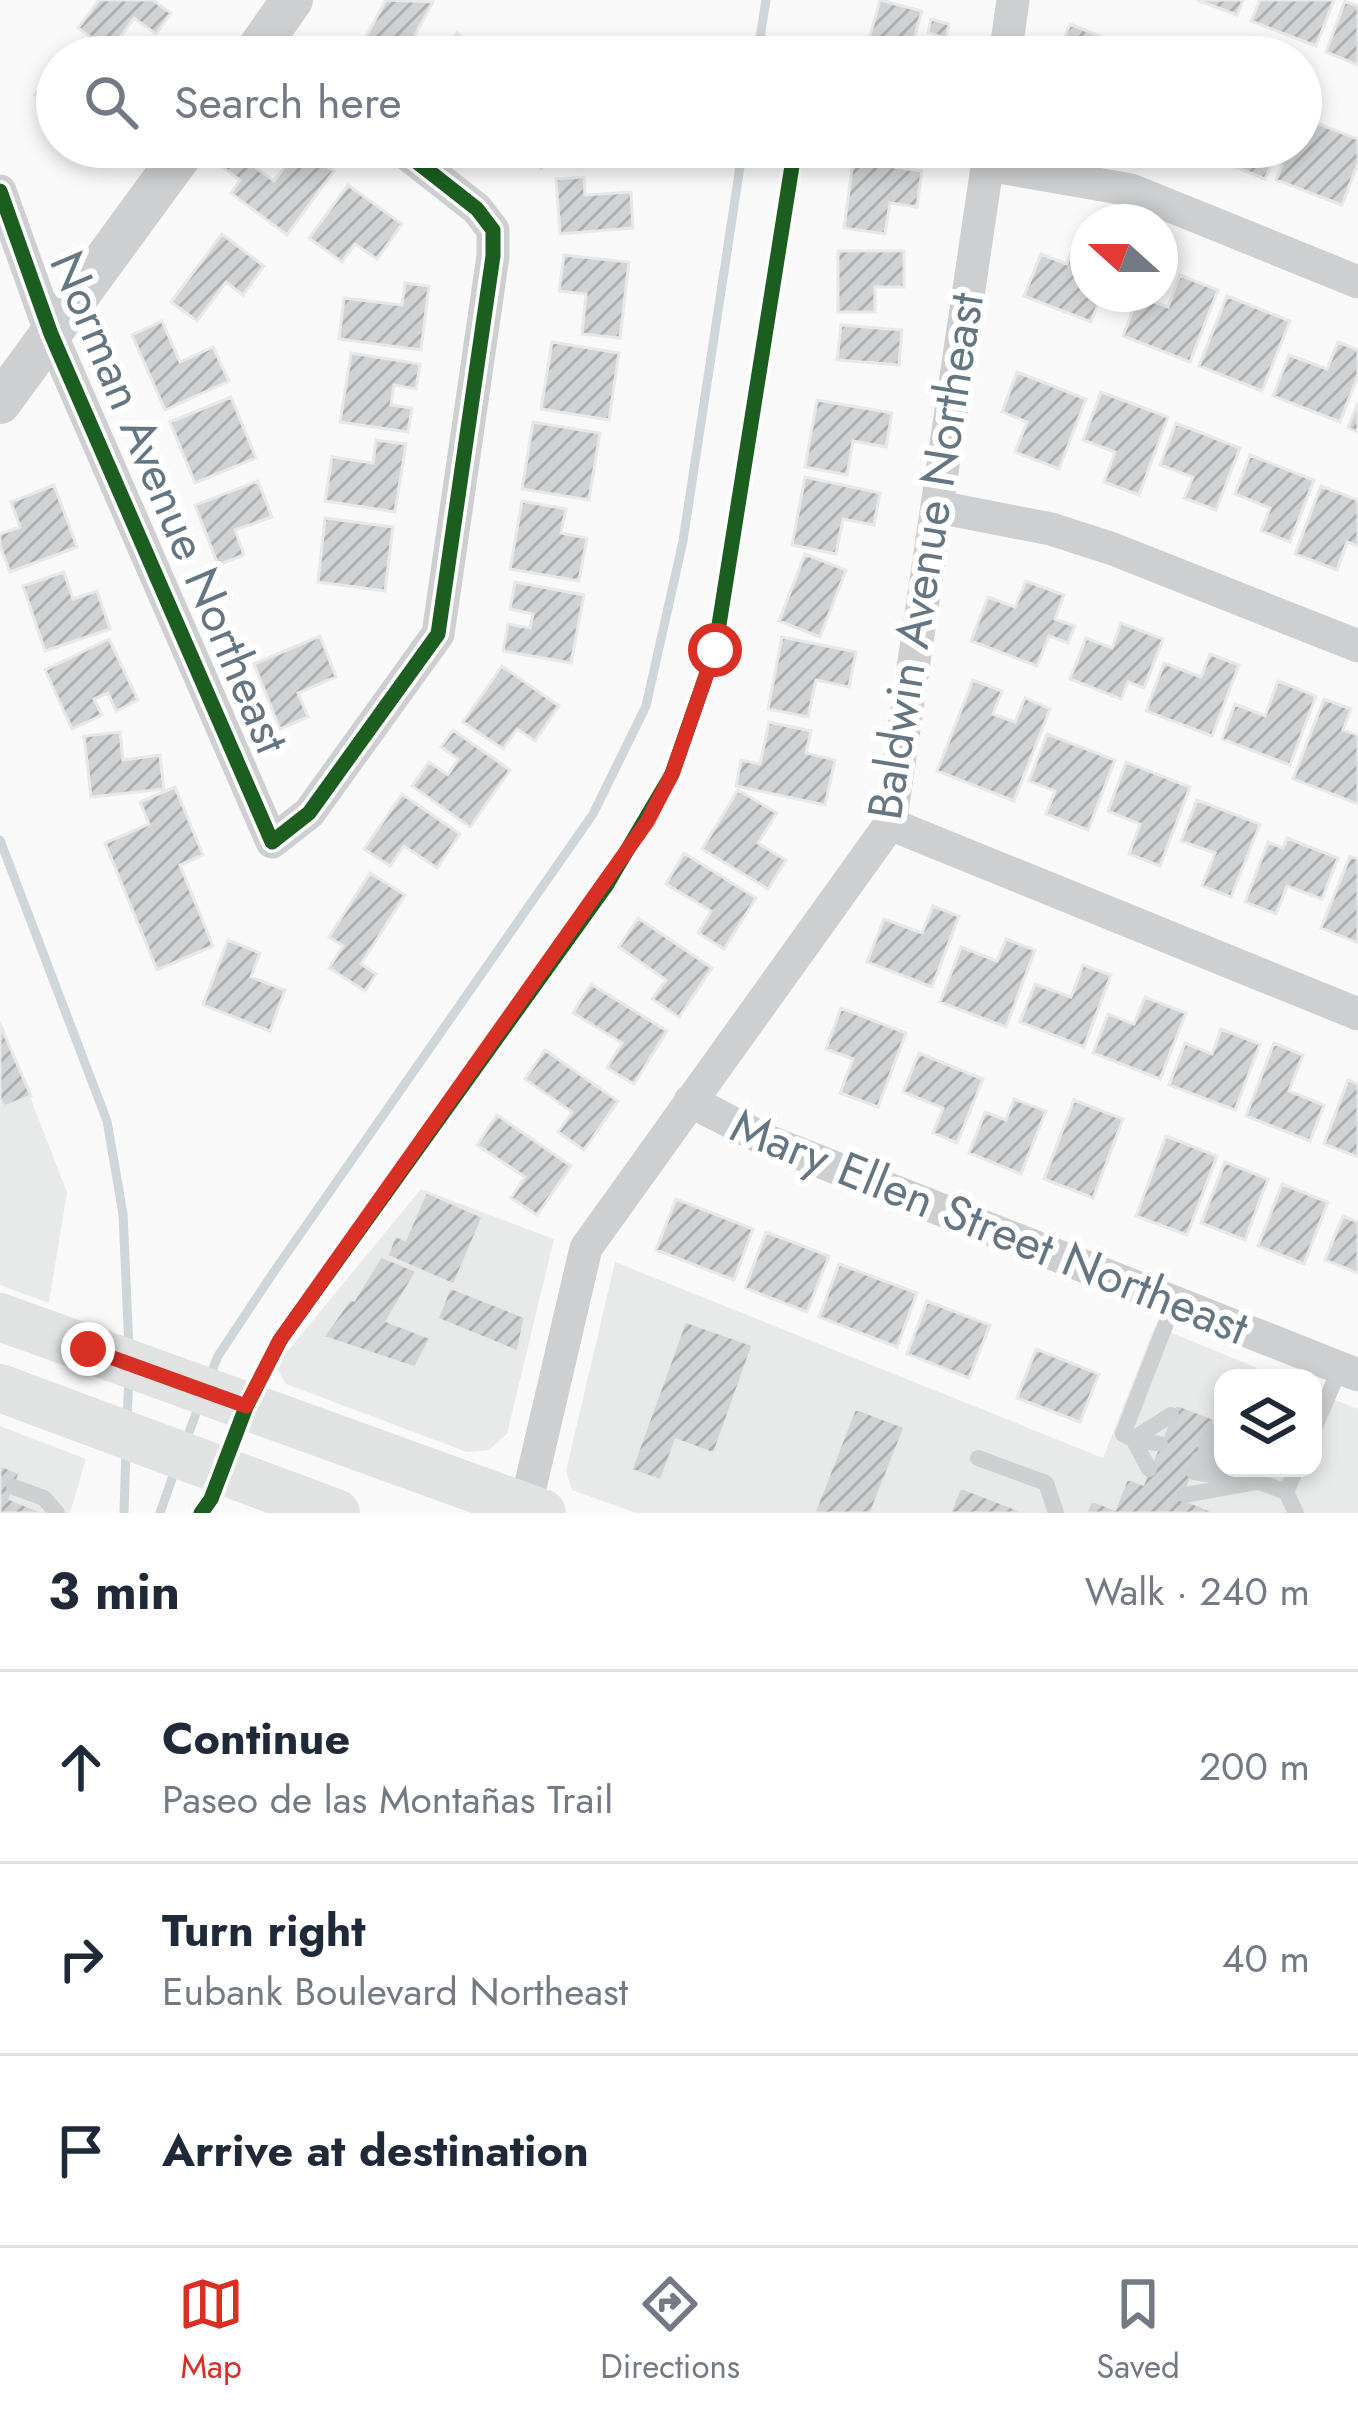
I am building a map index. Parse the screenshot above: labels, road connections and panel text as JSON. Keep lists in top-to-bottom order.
{
  "streets": {
    "street": ["Norman Avenue Northeast", "Baldwin Avenue Northeast", "Mary Ellen Street Northeast"]
  },
  "crossings": [
    ["Baldwin Avenue Northeast", "Mary Ellen Street Northeast"]
  ],
  "north": "left",
  "page": {
    "search": "Search here",
    "heading": ["3 min", "Walk · 240 m"],
    "list": [
      ["Continue", "Paseo de las Montañas Trail", "200 m"],
      ["Turn right", "Eubank Boulevard Northeast", "40 m"],
      "Arrive at destination"
    ],
    "nav": ["Map", "Directions", "Saved"]
  }
}
